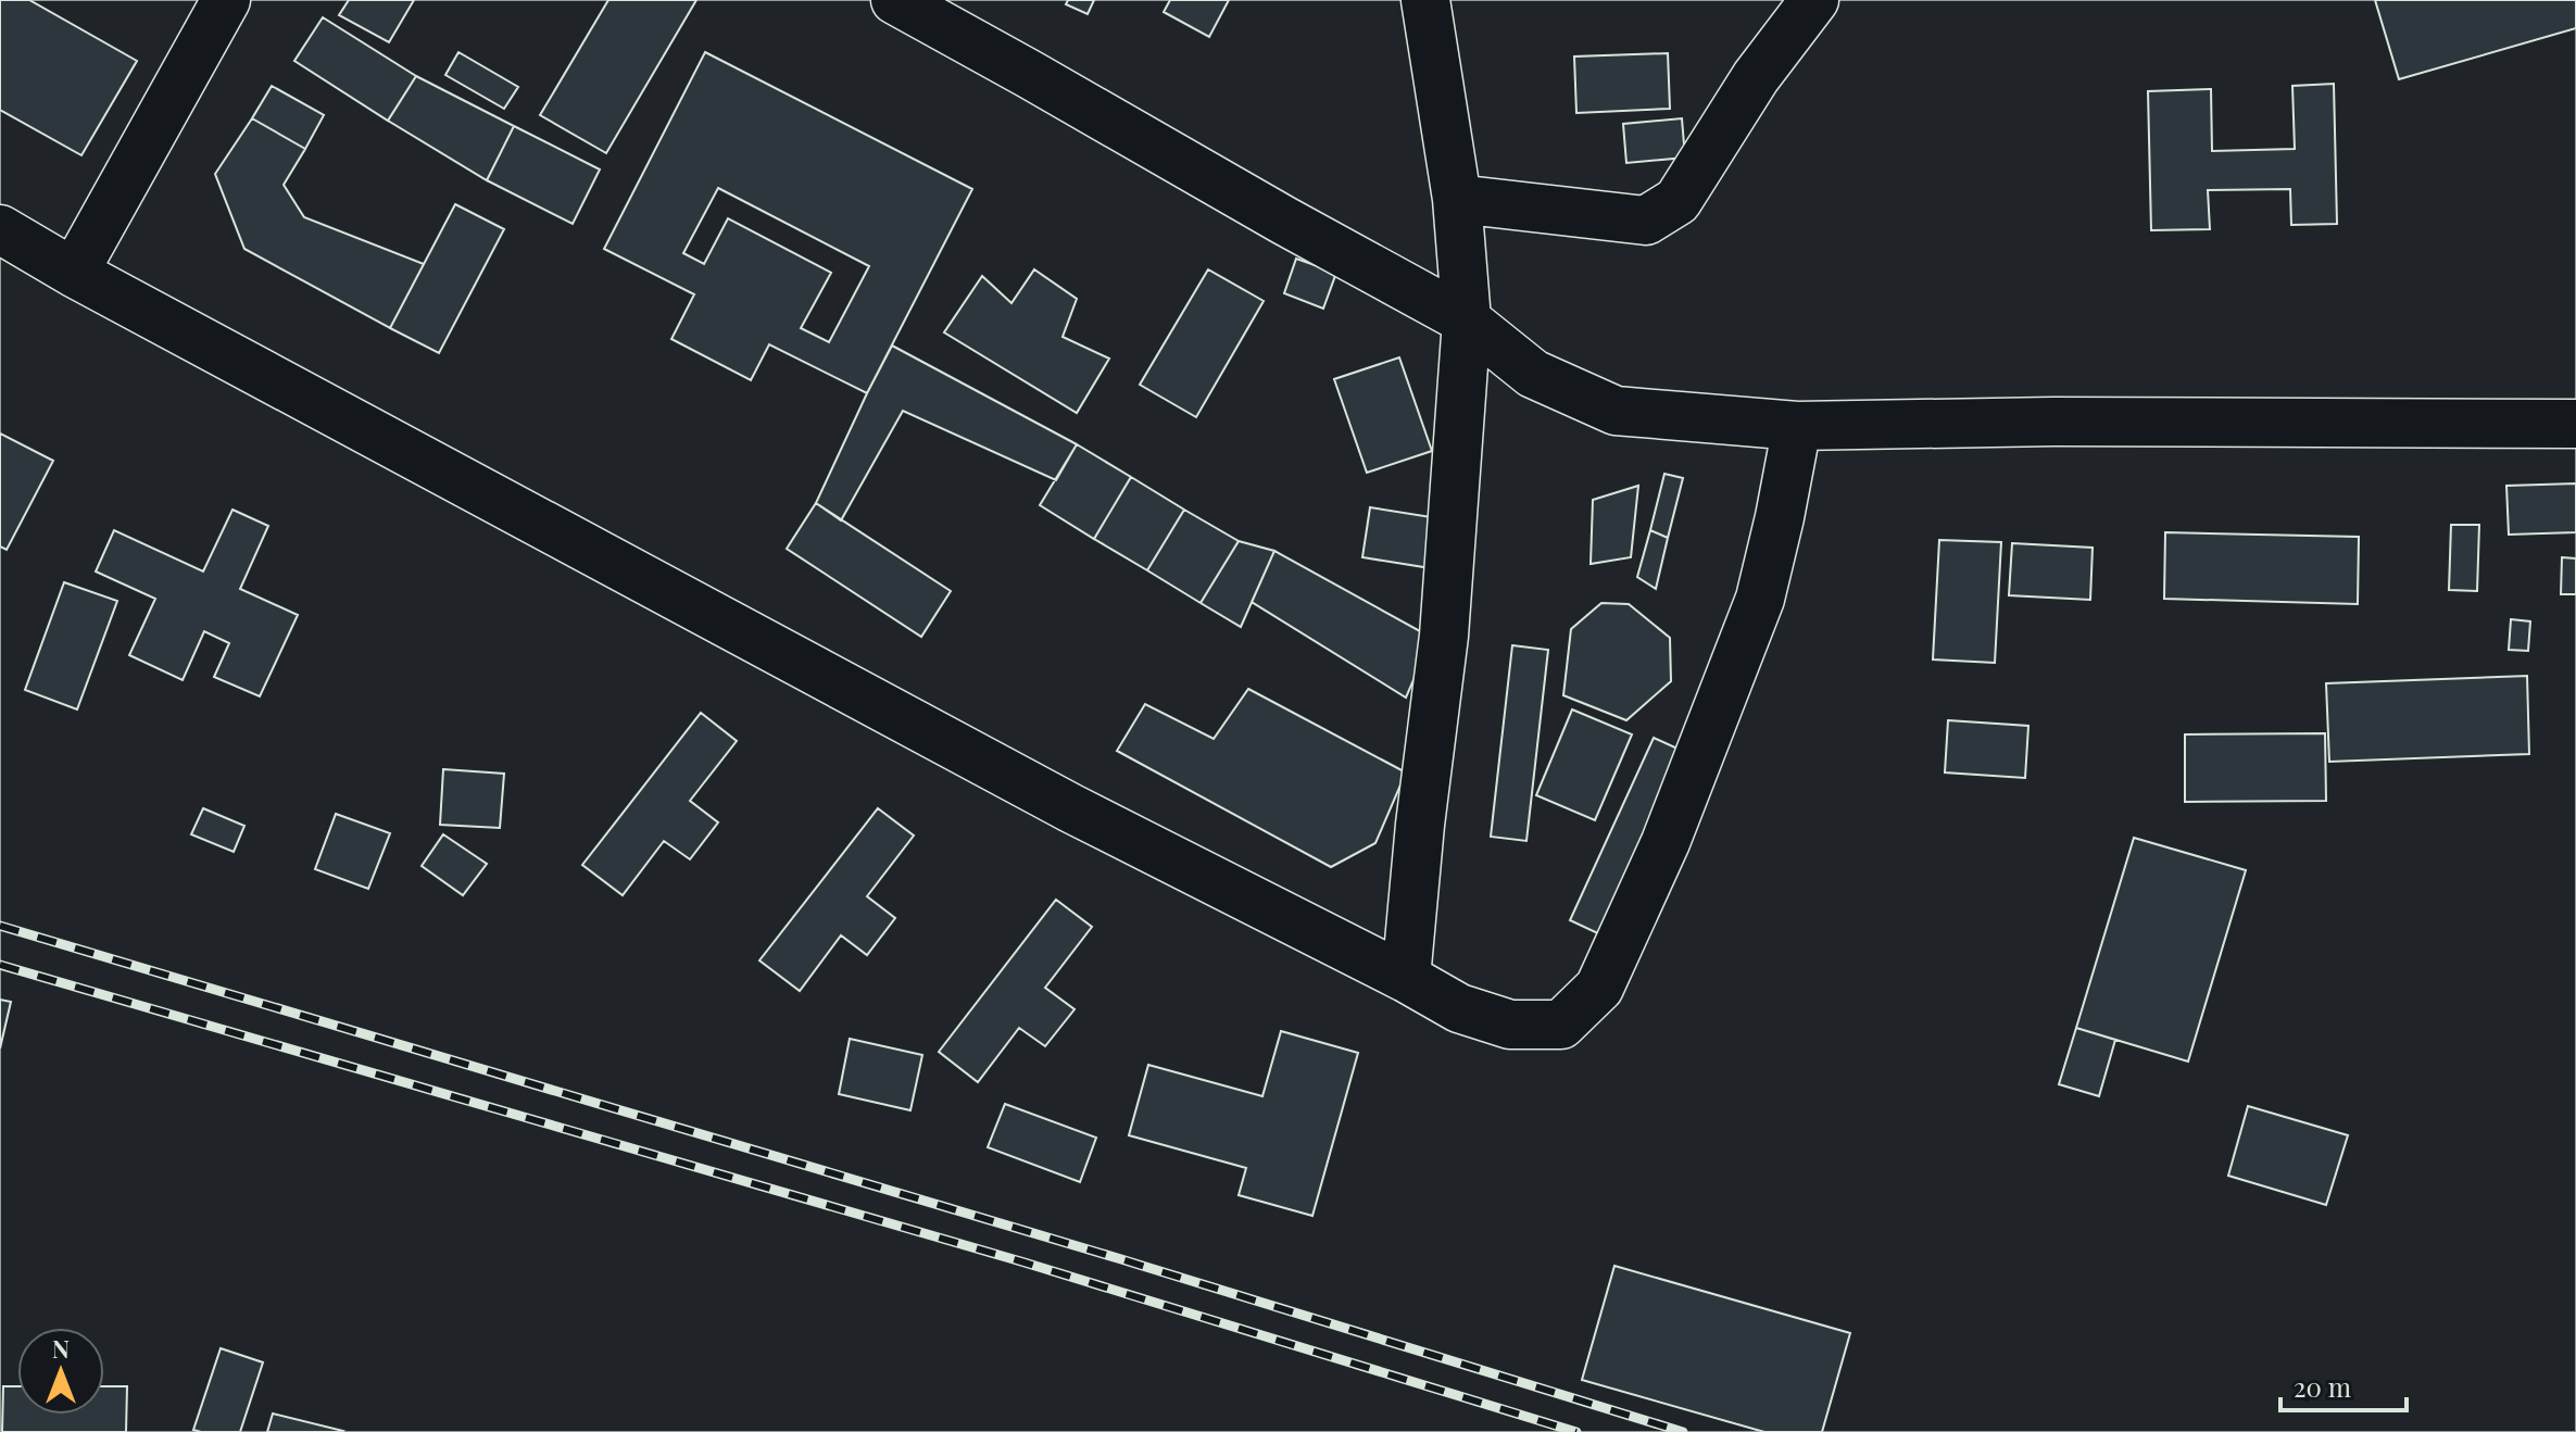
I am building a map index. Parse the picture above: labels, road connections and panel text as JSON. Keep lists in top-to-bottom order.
{
  "scale_bar": "20 m",
  "north": "top"
}
